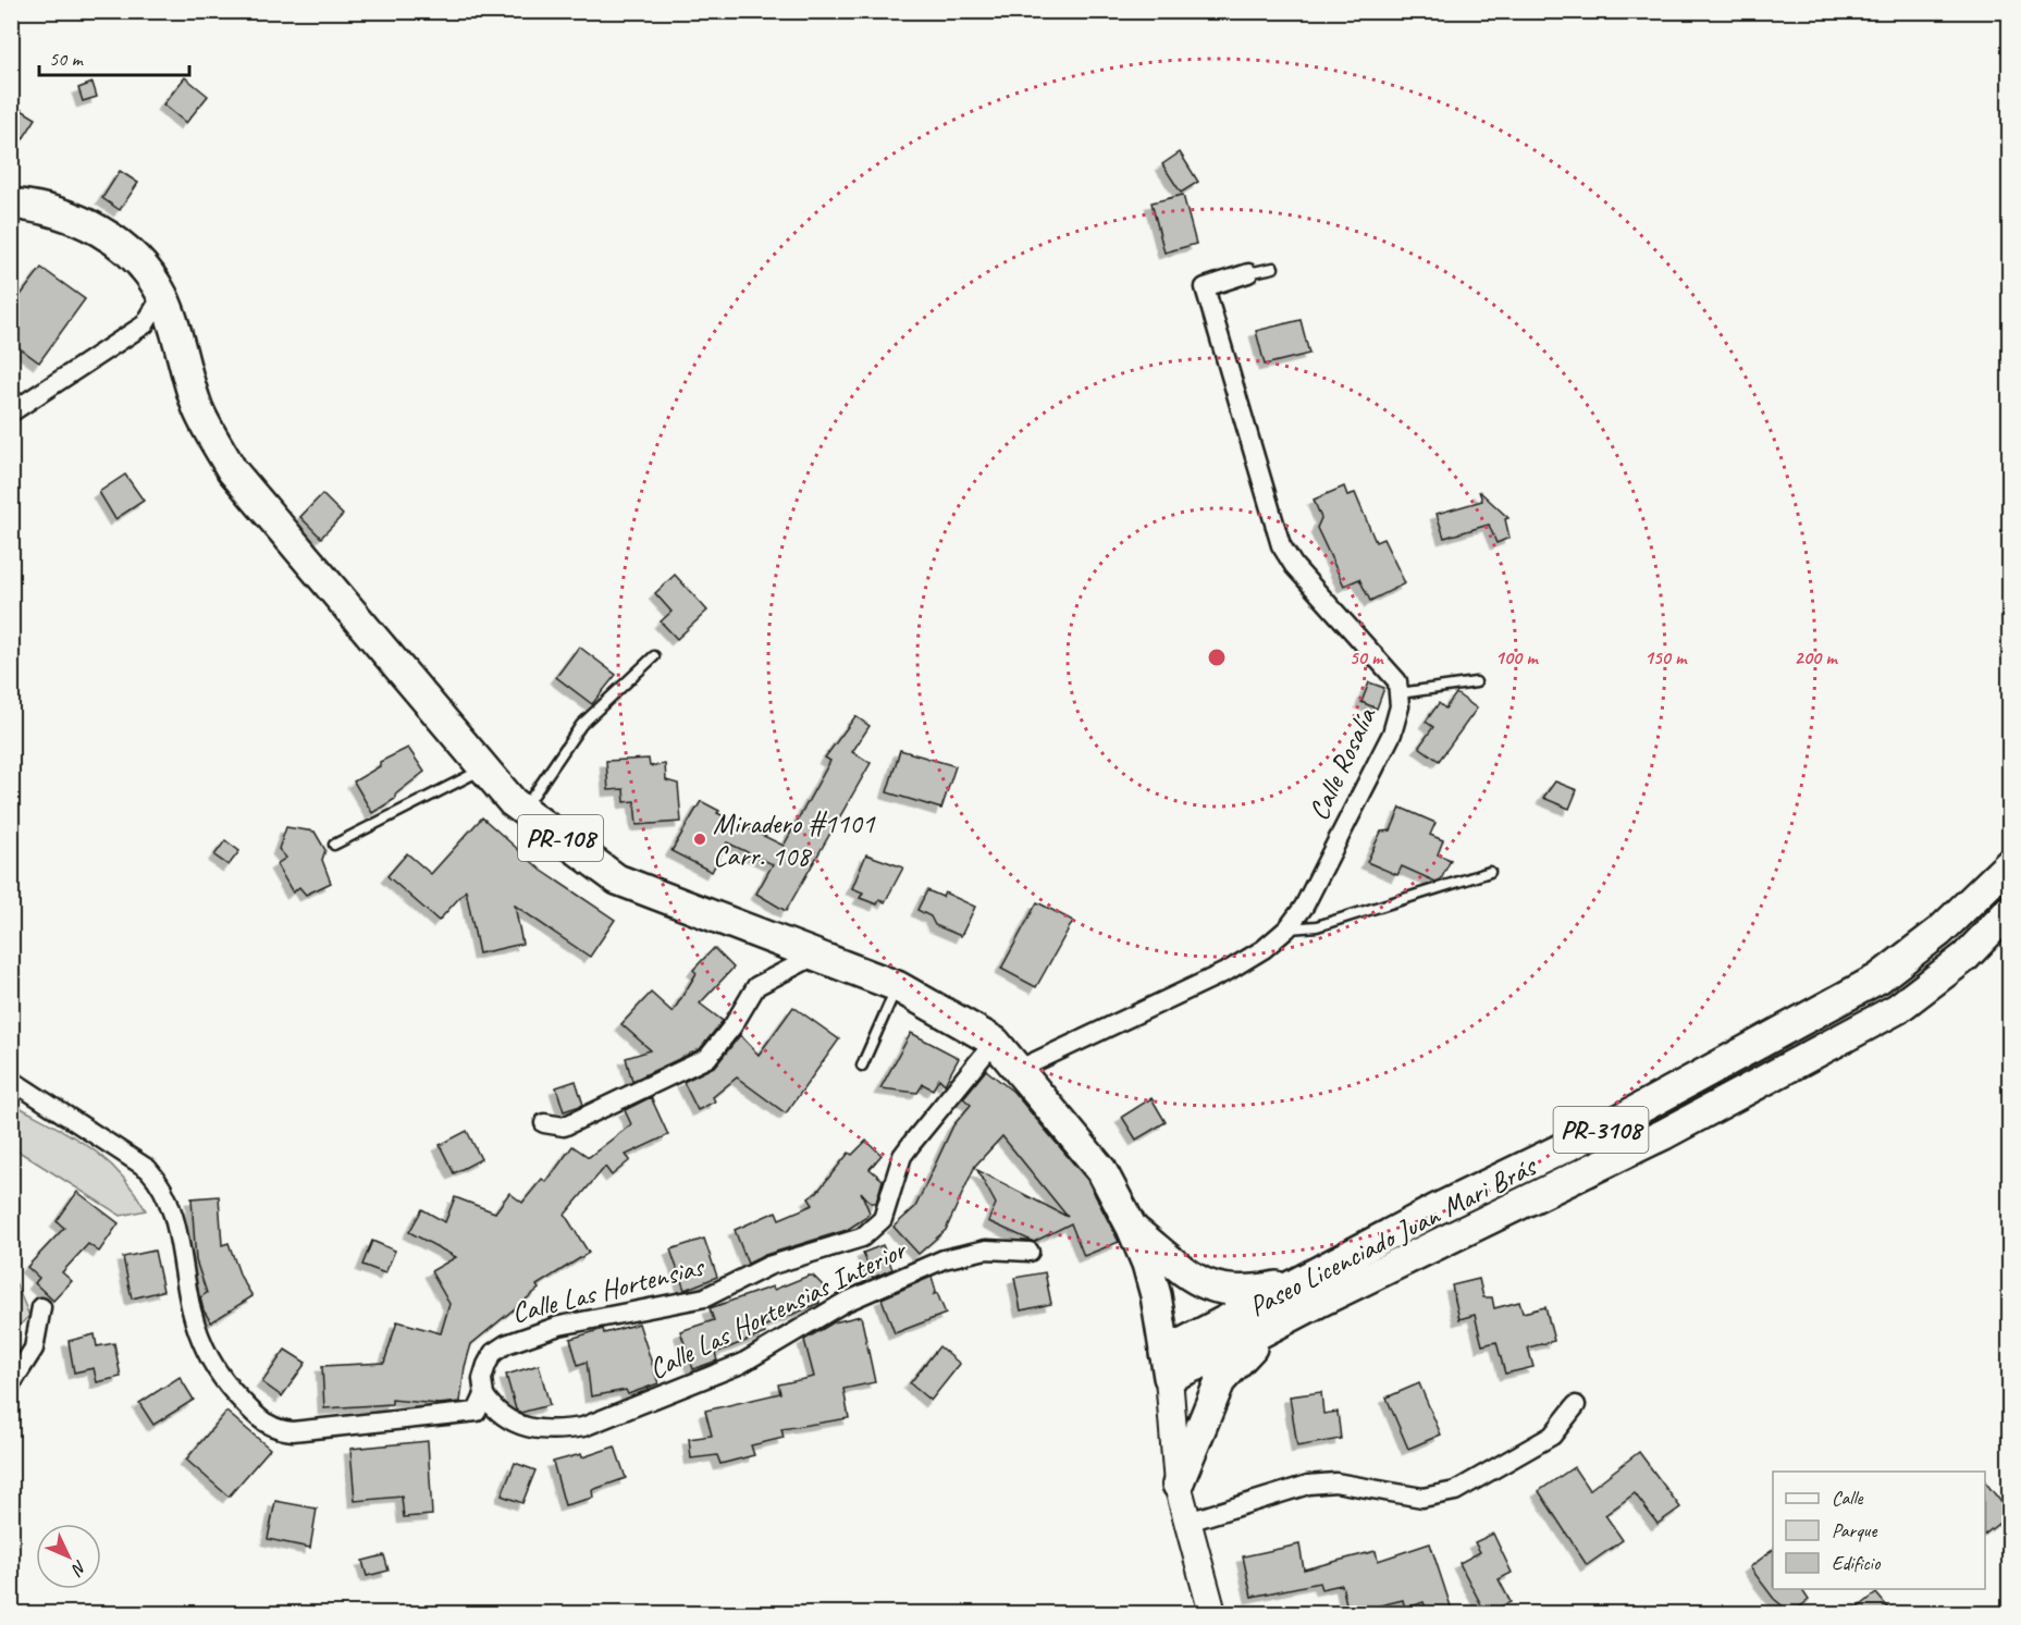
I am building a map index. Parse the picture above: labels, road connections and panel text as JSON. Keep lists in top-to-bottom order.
{
  "streets": {
    "main road": ["PR-108", "PR-3108", "Paseo Licenciado Juan Mari Brás"],
    "street": ["Calle Rosalía", "Calle Las Hortensias", "Calle Las Hortensias Interior"]
  },
  "crossings": [
    ["Calle Rosalía", "PR-108"],
    ["PR-108", "Paseo Licenciado Juan Mari Brás"],
    ["PR-108", "Calle Las Hortensias"],
    ["Calle Las Hortensias", "Calle Las Hortensias Interior"]
  ],
  "places": ["Miradero #1101 Carr. 108"],
  "legend": ["Calle", "Parque", "Edificio"],
  "scale_bar": "50 m",
  "north": "bottom right",
  "rings": [
    "50 m",
    "100 m",
    "150 m",
    "200 m"
  ]
}
